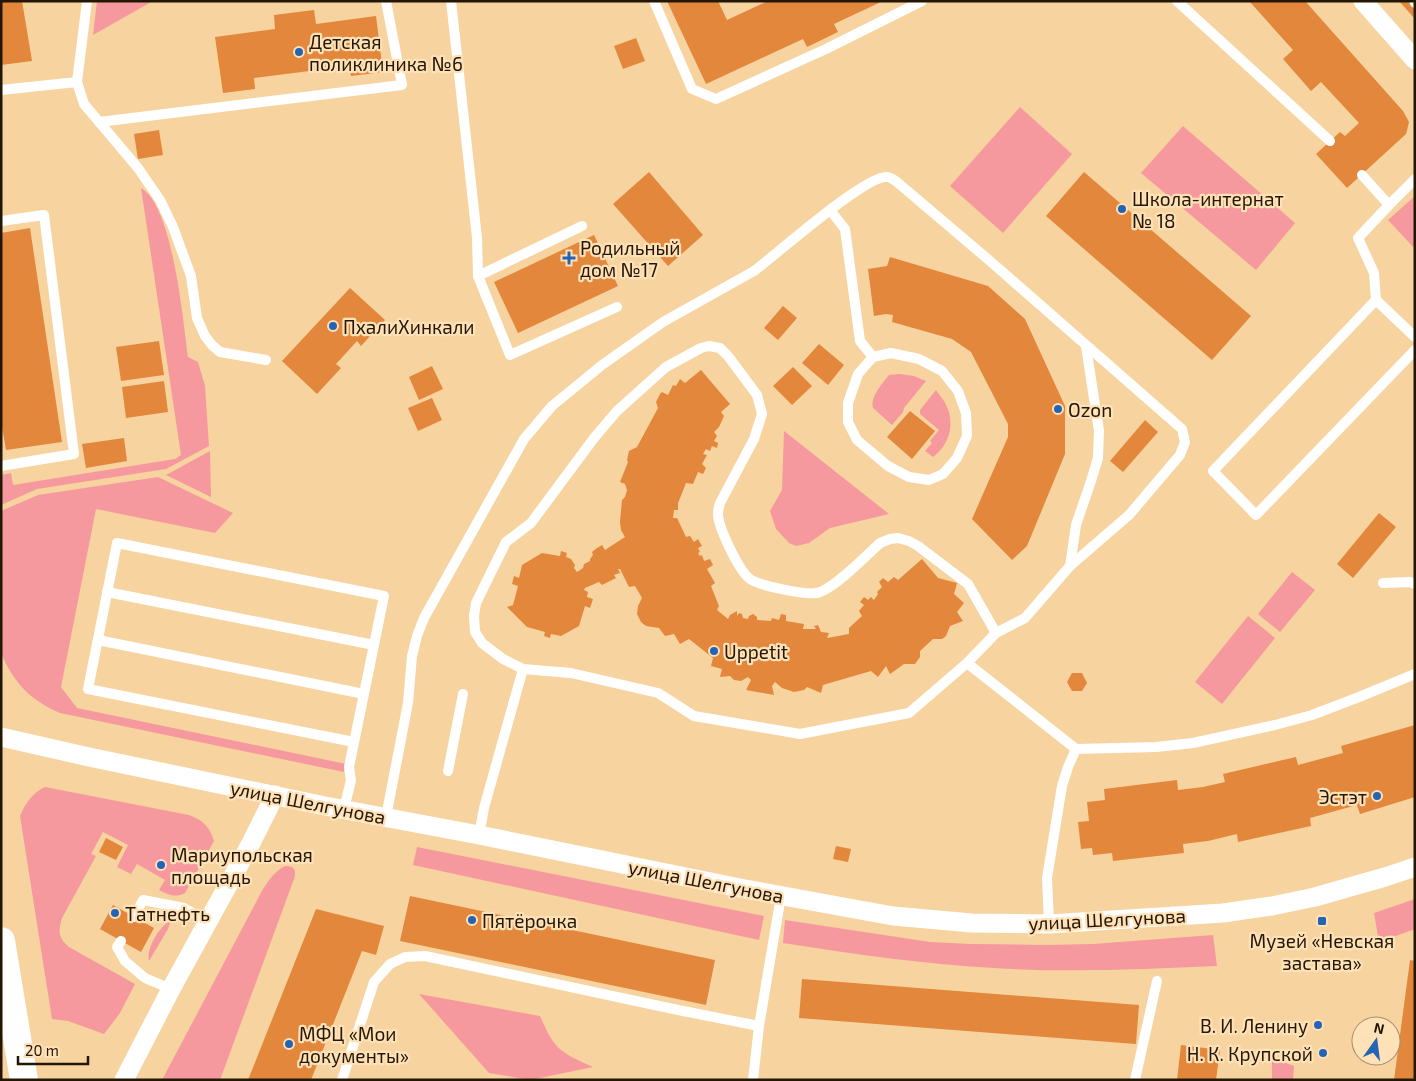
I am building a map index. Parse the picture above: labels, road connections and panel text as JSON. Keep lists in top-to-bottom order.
{
  "streets": {
    "street": ["улица Шелгунова"]
  },
  "places": {
    "other": [
      "Детская поликлиника №6",
      "Школа-интернат № 18",
      "ПхалиХинкали",
      "Ozon",
      "Uppetit",
      "Эстэт",
      "Мариупольская площадь",
      "Татнефть",
      "Пятёрочка",
      "В. И. Ленину",
      "МФЦ «Мои документы»",
      "Н. К. Крупской"
    ],
    "health": ["Родильный дом №17"],
    "transit": ["Музей «Невская застава»"]
  },
  "scale_bar": "20 m",
  "north": "top"
}
